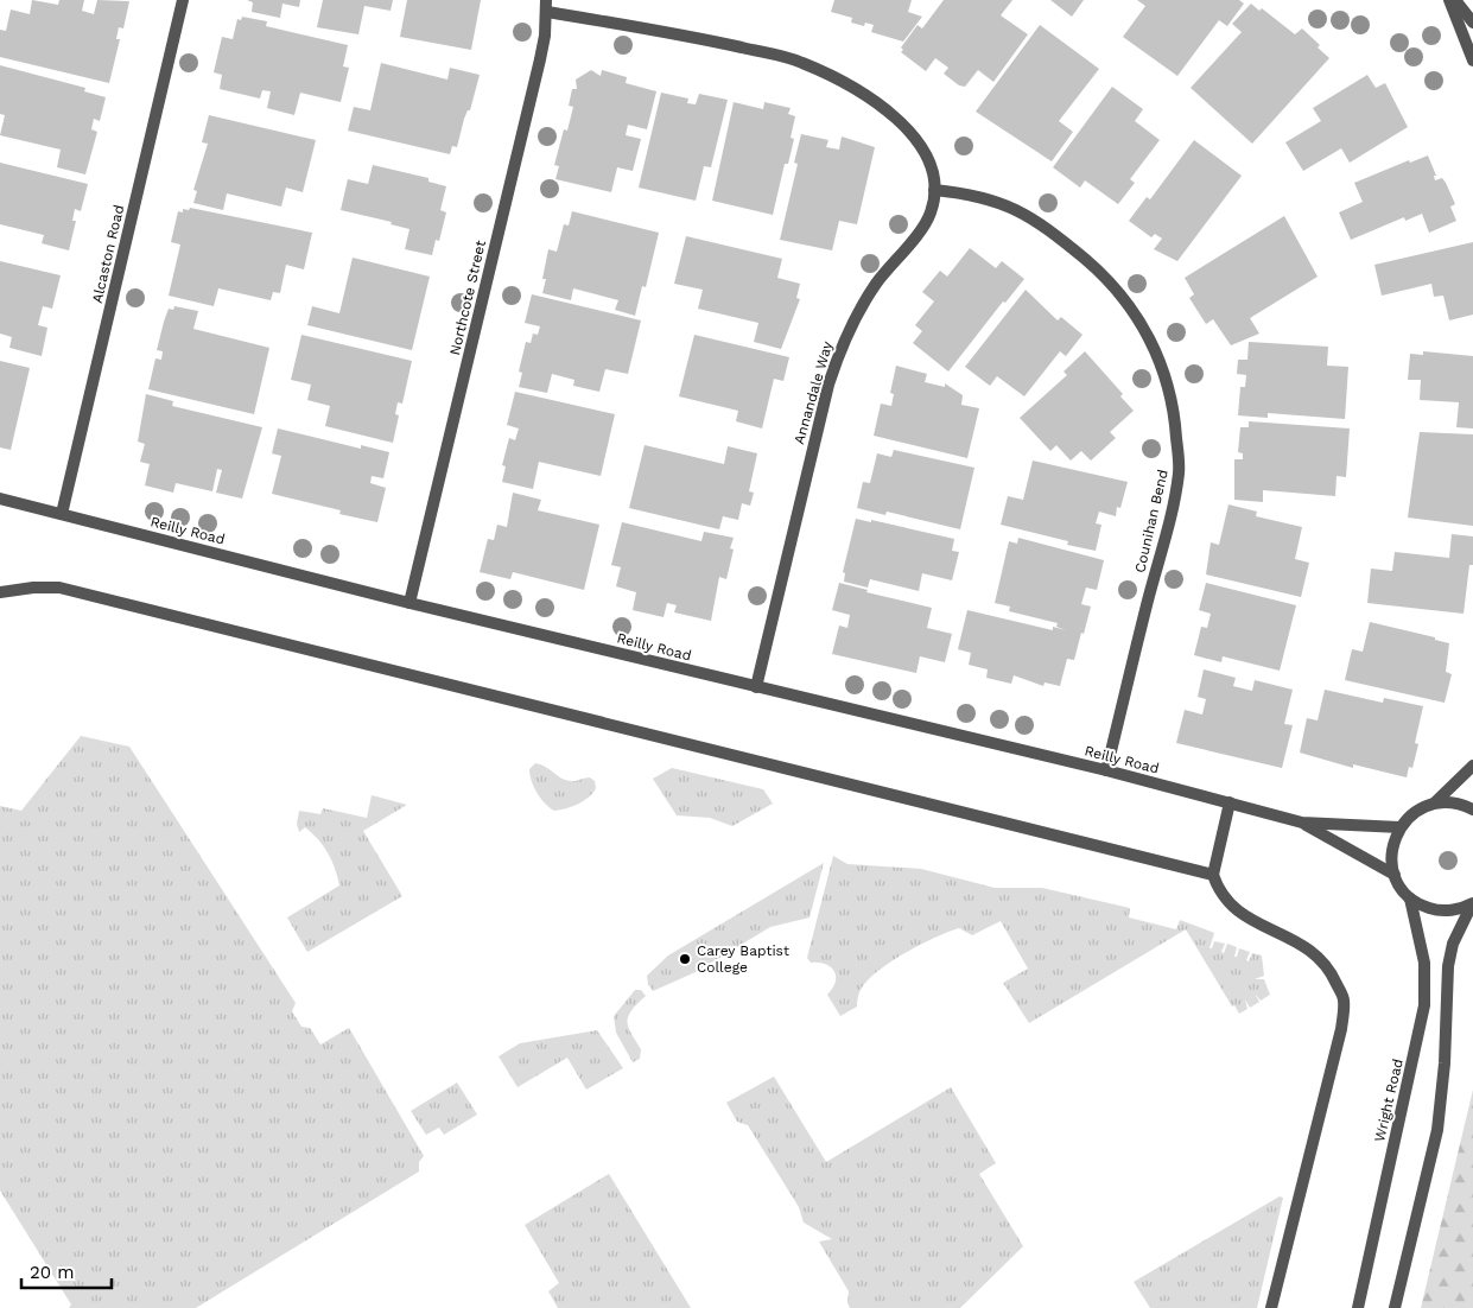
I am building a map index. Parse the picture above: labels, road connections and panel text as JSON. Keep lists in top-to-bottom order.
{
  "streets": {
    "street": [
      "Alcaston Road",
      "Northcote Street",
      "Annandale Way",
      "Counihan Bend",
      "Reilly Road",
      "Wright Road"
    ]
  },
  "crossings": [
    ["Alcaston Road", "Reilly Road"],
    ["Northcote Street", "Annandale Way"],
    ["Northcote Street", "Reilly Road"],
    ["Annandale Way", "Counihan Bend"],
    ["Annandale Way", "Reilly Road"],
    ["Counihan Bend", "Reilly Road"],
    ["Reilly Road", "Wright Road"]
  ],
  "places": ["Carey Baptist College"],
  "scale_bar": "20 m"
}
